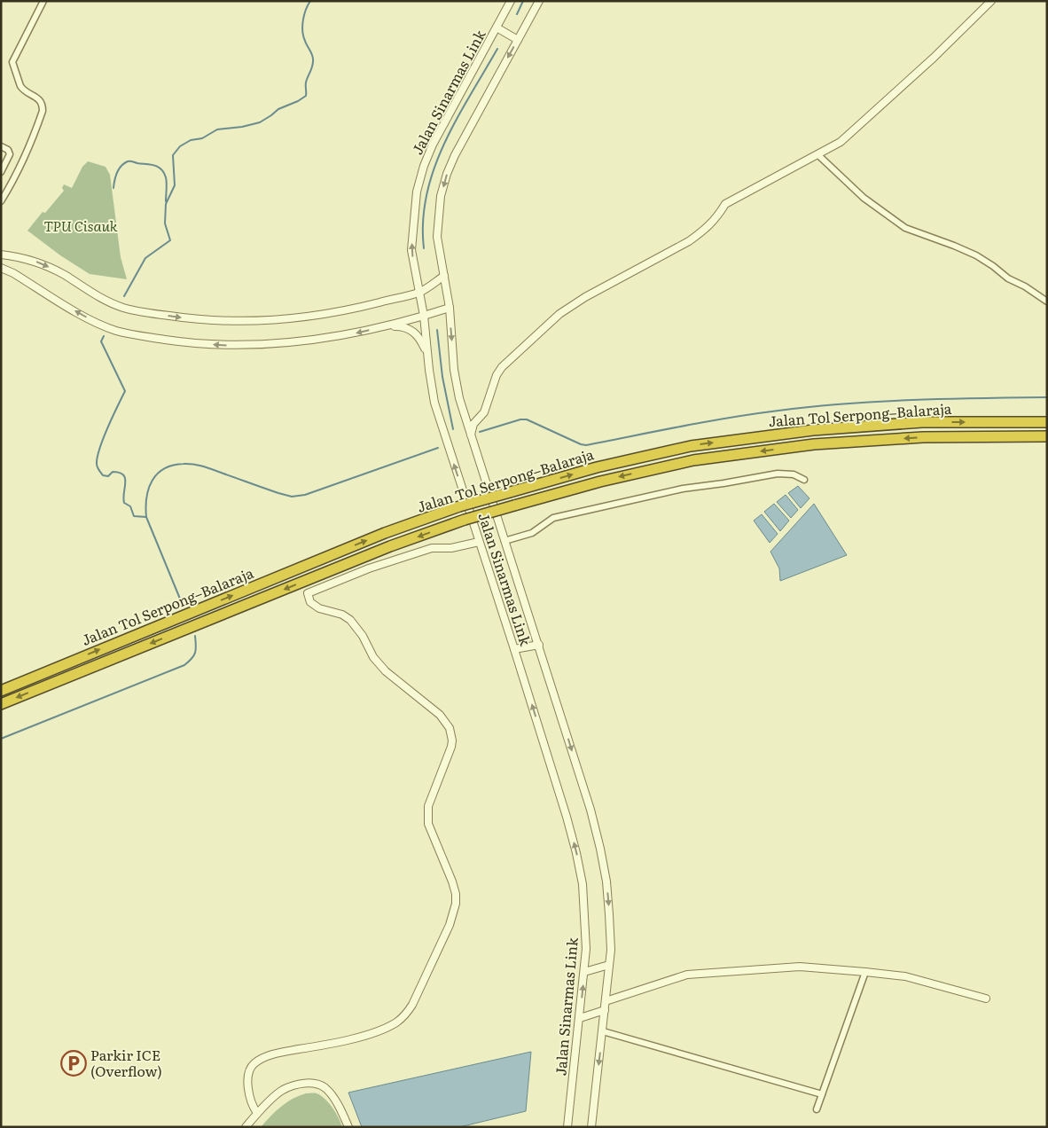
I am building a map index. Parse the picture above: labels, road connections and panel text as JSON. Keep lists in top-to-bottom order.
{
  "streets": {
    "highway": ["Jalan Tol Serpong–Balaraja"],
    "street": ["Jalan Sinarmas Link"]
  },
  "parks": ["TPU Cisauk"],
  "places": {
    "parking": ["Parkir ICE (Overflow)"]
  }
}
